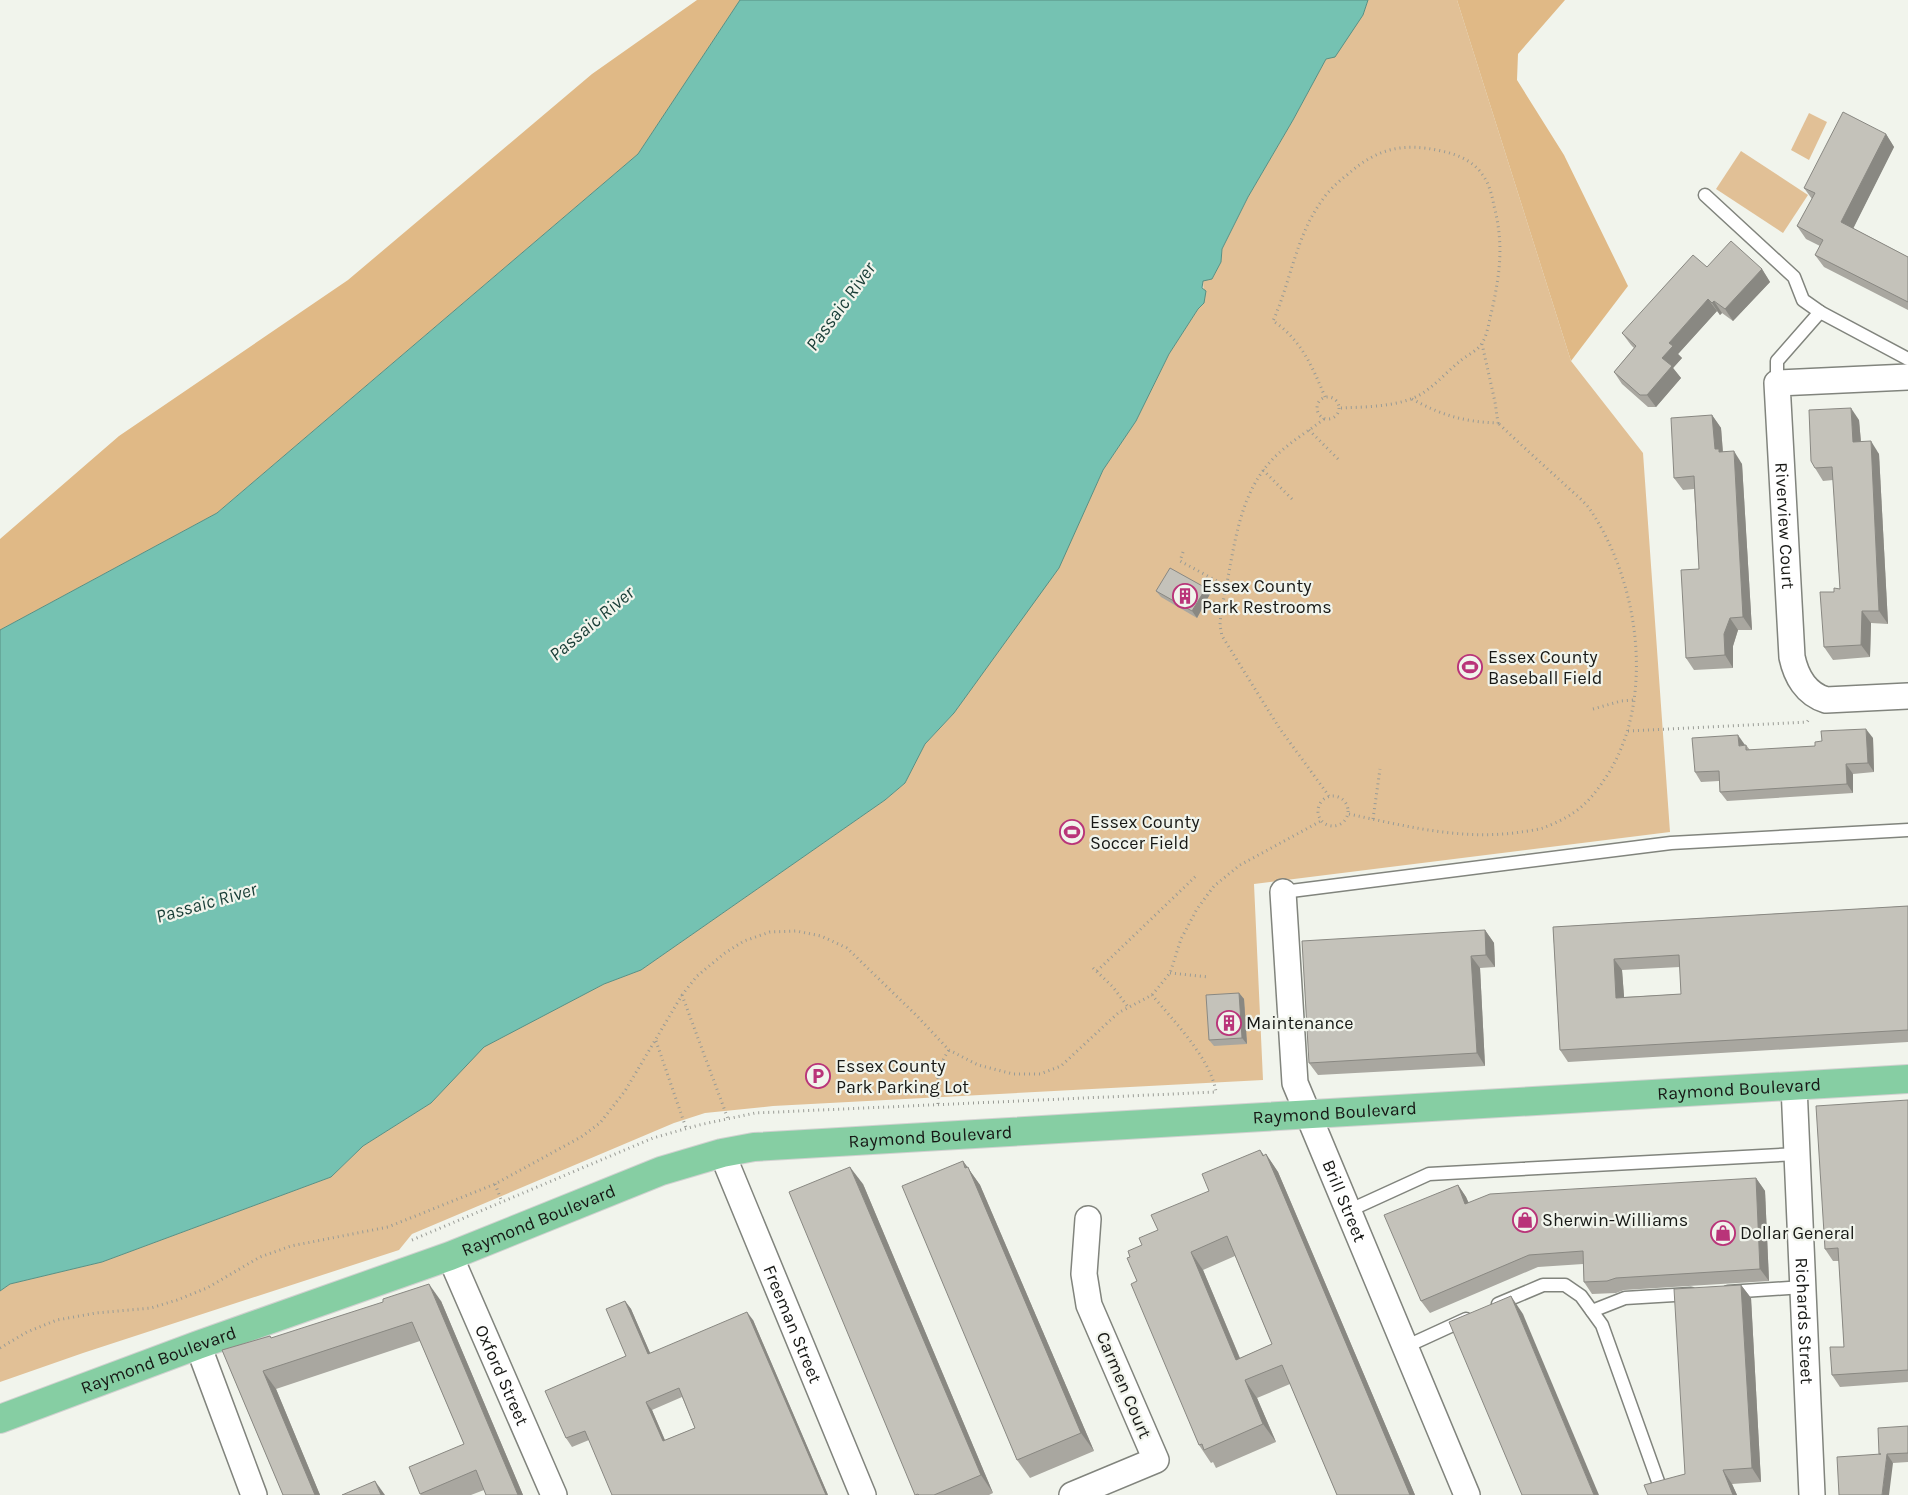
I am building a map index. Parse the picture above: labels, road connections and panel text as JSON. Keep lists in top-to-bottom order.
{
  "streets": {
    "main road": ["Raymond Boulevard"],
    "street": [
      "Riverview Court",
      "Brill Street",
      "Richards Street",
      "Freeman Street",
      "Oxford Street",
      "Carmen Court"
    ]
  },
  "crossings": [
    ["Raymond Boulevard", "Brill Street"],
    ["Raymond Boulevard", "Richards Street"],
    ["Raymond Boulevard", "Freeman Street"],
    ["Raymond Boulevard", "Oxford Street"]
  ],
  "water": ["Passaic River"],
  "places": {
    "building": ["Essex County Park Restrooms", "Maintenance"],
    "sports": ["Essex County Baseball Field", "Essex County Soccer Field"],
    "parking": ["Essex County Park Parking Lot"],
    "shop": ["Sherwin-Williams", "Dollar General"]
  }
}
